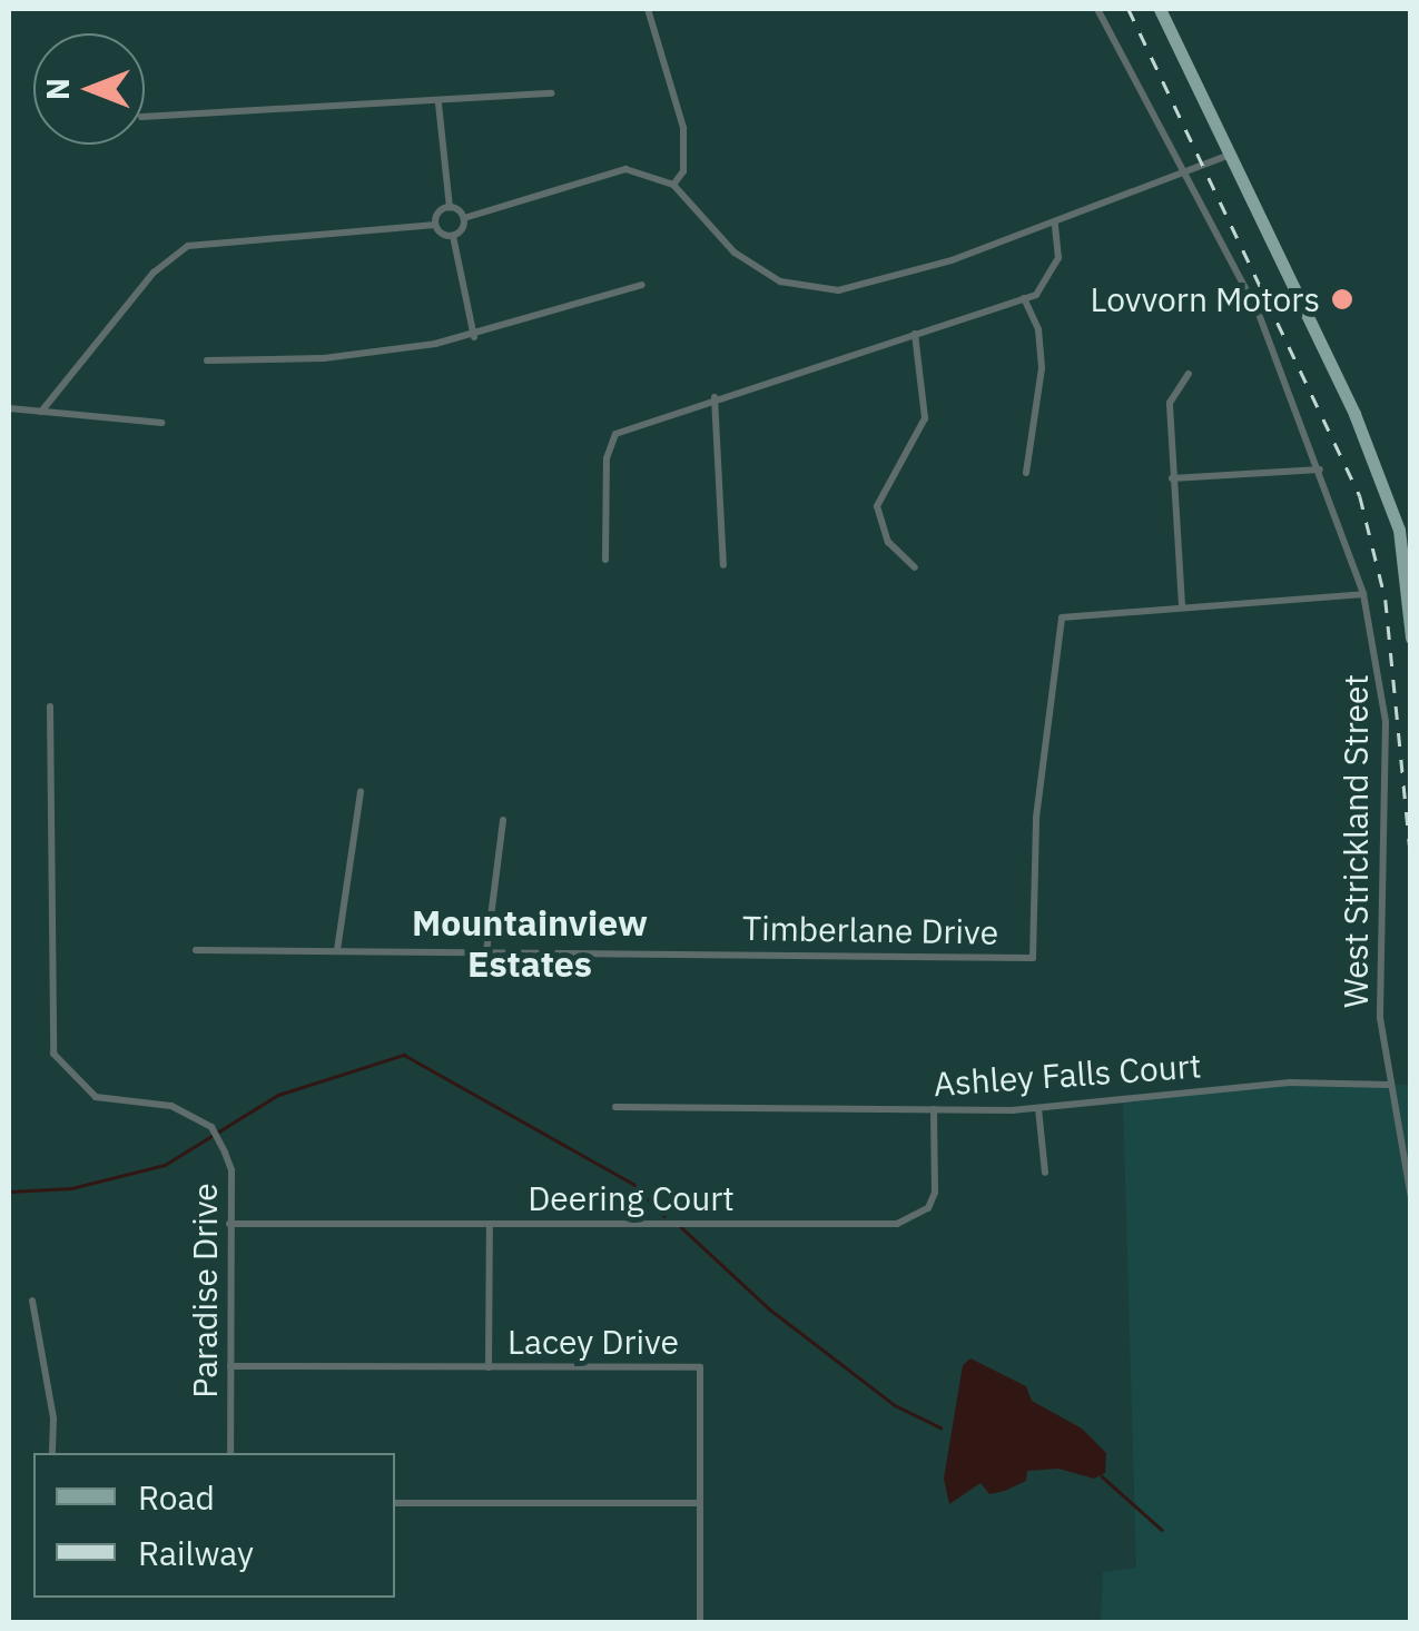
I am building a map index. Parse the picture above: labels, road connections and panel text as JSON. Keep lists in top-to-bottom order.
{
  "streets": {
    "street": [
      "West Strickland Street",
      "Timberlane Drive",
      "Ashley Falls Court",
      "Deering Court",
      "Paradise Drive",
      "Lacey Drive"
    ]
  },
  "crossings": [
    ["West Strickland Street", "Timberlane Drive"],
    ["West Strickland Street", "Ashley Falls Court"],
    ["Ashley Falls Court", "Deering Court"],
    ["Deering Court", "Paradise Drive"],
    ["Paradise Drive", "Lacey Drive"]
  ],
  "districts": ["Mountainview Estates"],
  "places": ["Lovvorn Motors"],
  "legend": ["Road", "Railway"],
  "north": "left"
}
